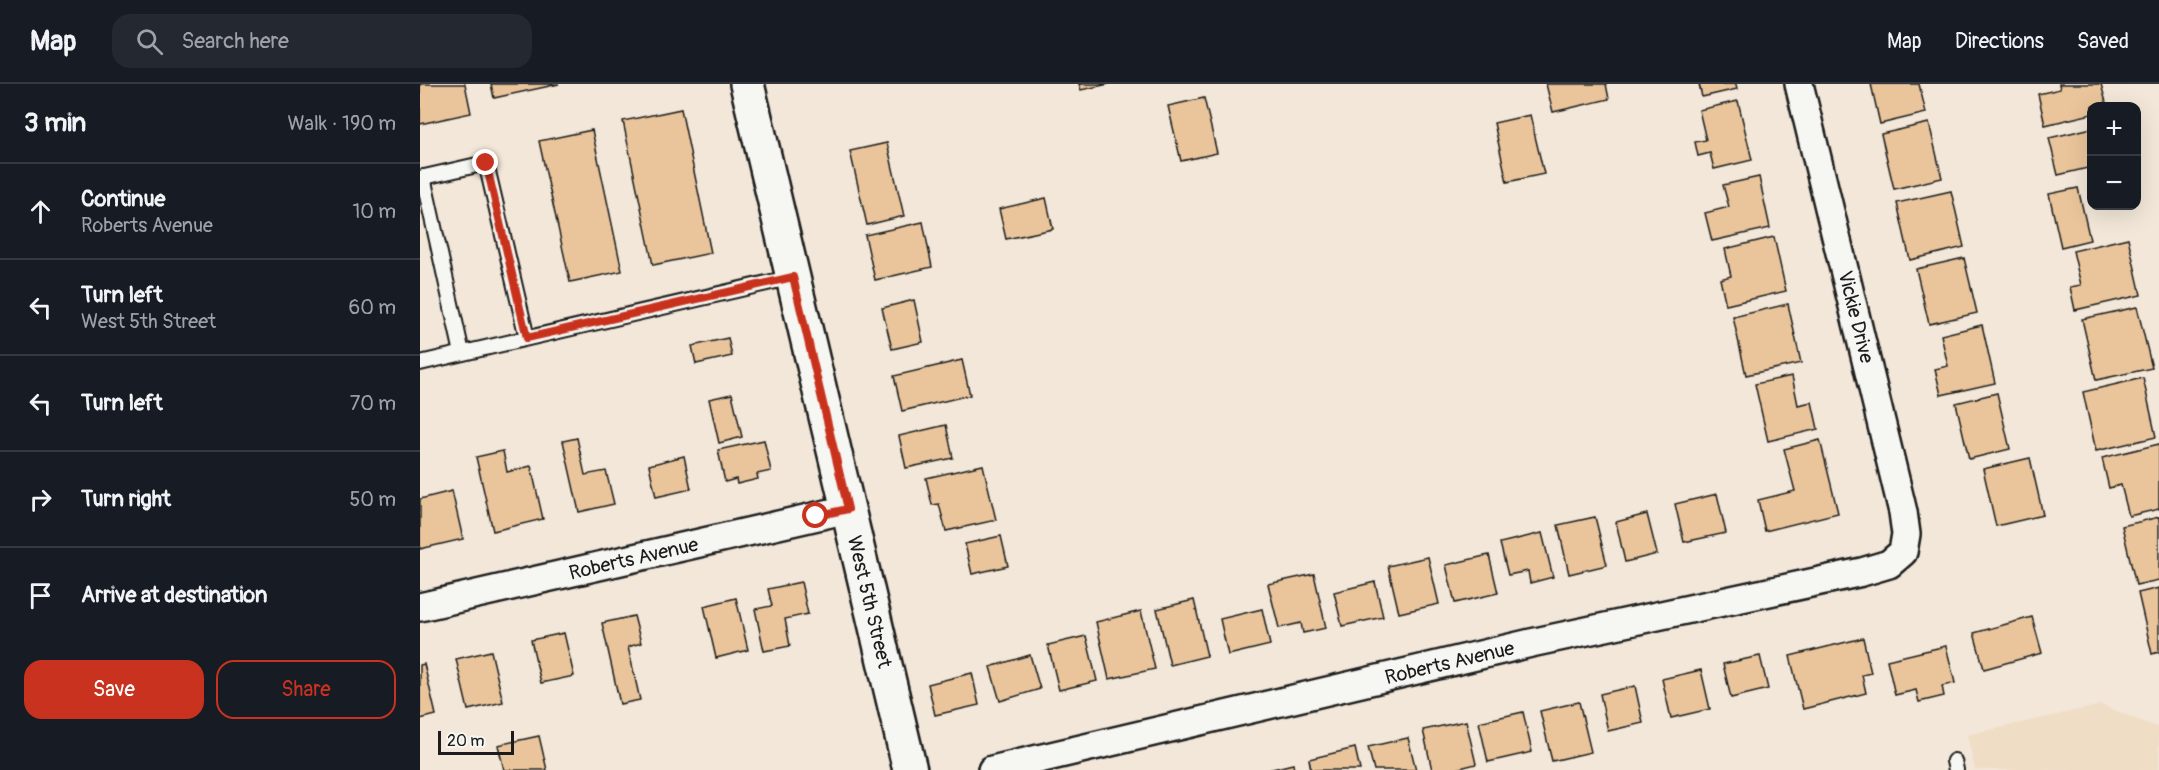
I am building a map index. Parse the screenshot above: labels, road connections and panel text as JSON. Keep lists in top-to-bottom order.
{
  "streets": {
    "street": ["Vickie Drive", "Roberts Avenue", "West 5th Street"]
  },
  "crossings": [
    ["Vickie Drive", "Roberts Avenue"],
    ["Roberts Avenue", "West 5th Street"]
  ],
  "scale_bar": "20 m",
  "page": {
    "header": "Map",
    "search": "Search here",
    "nav": ["Map", "Directions", "Saved"],
    "heading": ["3 min", "Walk · 190 m"],
    "map_buttons": ["+", "−"],
    "list": [
      ["Continue", "Roberts Avenue", "10 m"],
      ["Turn left", "West 5th Street", "60 m"],
      ["Turn left", "70 m"],
      ["Turn right", "50 m"],
      "Arrive at destination"
    ],
    "buttons": ["Save", "Share"],
    "scale": "20 m"
  }
}
